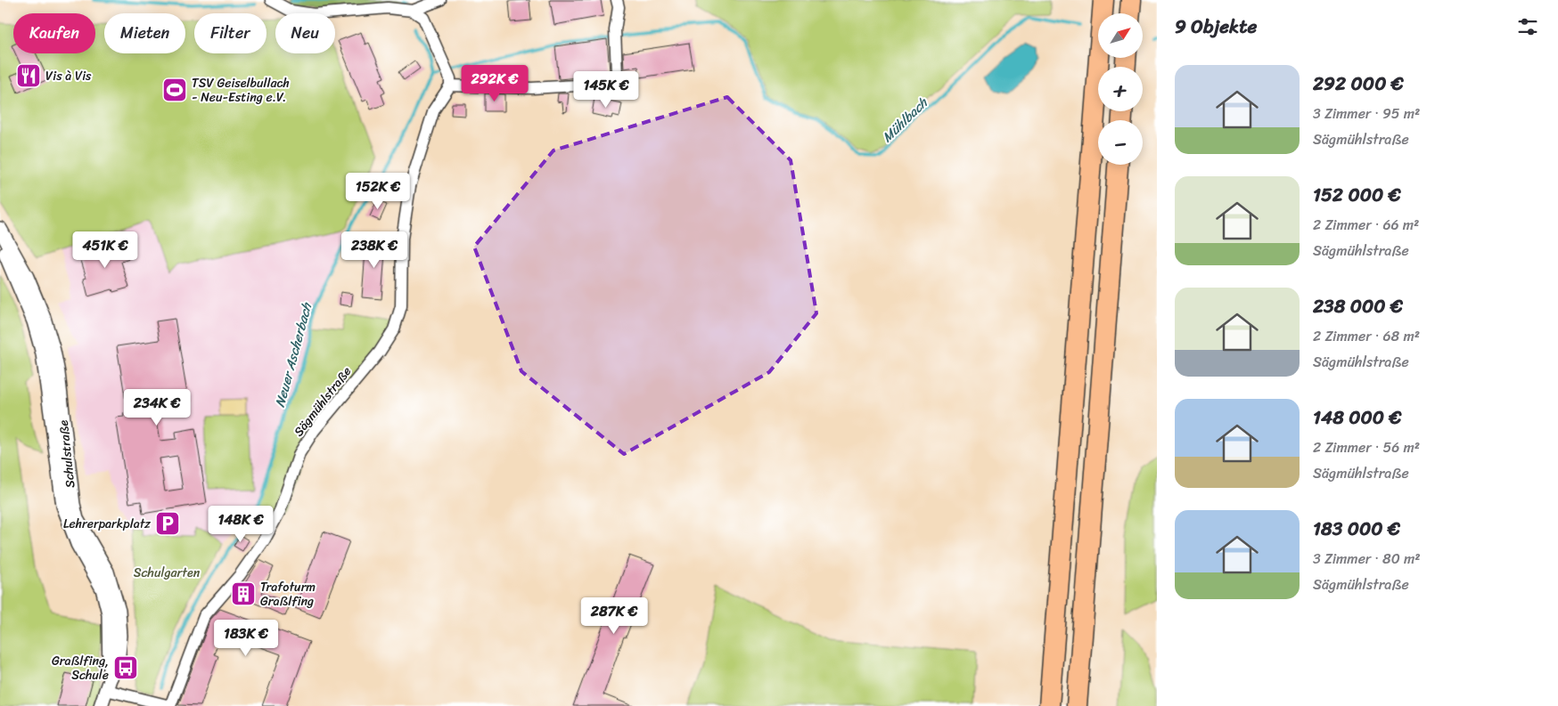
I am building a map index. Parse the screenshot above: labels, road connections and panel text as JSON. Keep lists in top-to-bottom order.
{
  "streets": {
    "street": ["Sägmühlstraße", "Schulstraße"]
  },
  "crossings": [
    ["Sägmühlstraße", "Schulstraße"]
  ],
  "water": ["Mühlbach", "Neuer Ascherbach"],
  "parks": ["Schulgarten"],
  "places": {
    "restaurant": ["Vis à Vis"],
    "sports": ["TSV Geiselbullach - Neu-Esting e.V."],
    "parking": ["Lehrerparkplatz"],
    "building": ["Trafoturm Graßlfing"],
    "bus stop": ["Graßlfing, Schule"]
  },
  "north": "top right",
  "page": {
    "heading": "9 Objekte",
    "map_buttons": ["+", "−"],
    "chip": [
      "Kaufen",
      "Mieten",
      "Filter",
      "Neu"
    ],
    "list": [
      {
        "name": "292 000 €",
        "note": "3 Zimmer · 95 m² · Sägmühlstraße"
      },
      {
        "name": "152 000 €",
        "note": "2 Zimmer · 66 m² · Sägmühlstraße"
      },
      {
        "name": "238 000 €",
        "note": "2 Zimmer · 68 m² · Sägmühlstraße"
      },
      {
        "name": "148 000 €",
        "note": "2 Zimmer · 56 m² · Sägmühlstraße"
      },
      {
        "name": "183 000 €",
        "note": "3 Zimmer · 80 m² · Sägmühlstraße"
      }
    ],
    "price": [
      "292K €",
      "145K €",
      "152K €",
      "451K €",
      "238K €",
      "234K €",
      "148K €",
      "287K €",
      "183K €"
    ]
  }
}
